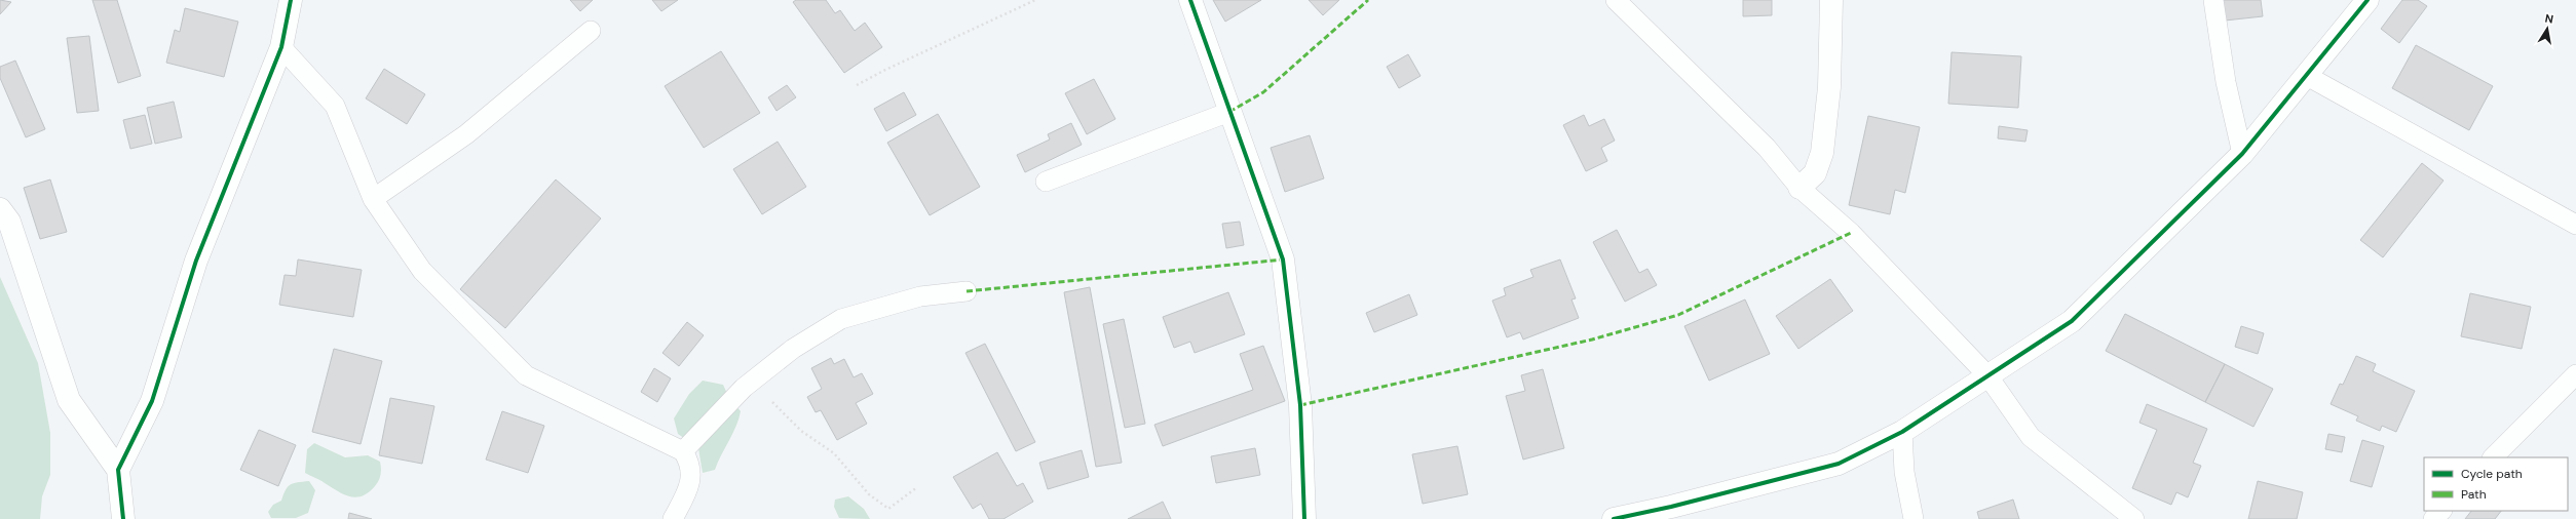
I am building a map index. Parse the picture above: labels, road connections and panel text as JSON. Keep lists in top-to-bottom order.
{
  "legend": ["Cycle path", "Path"],
  "north": "top"
}
